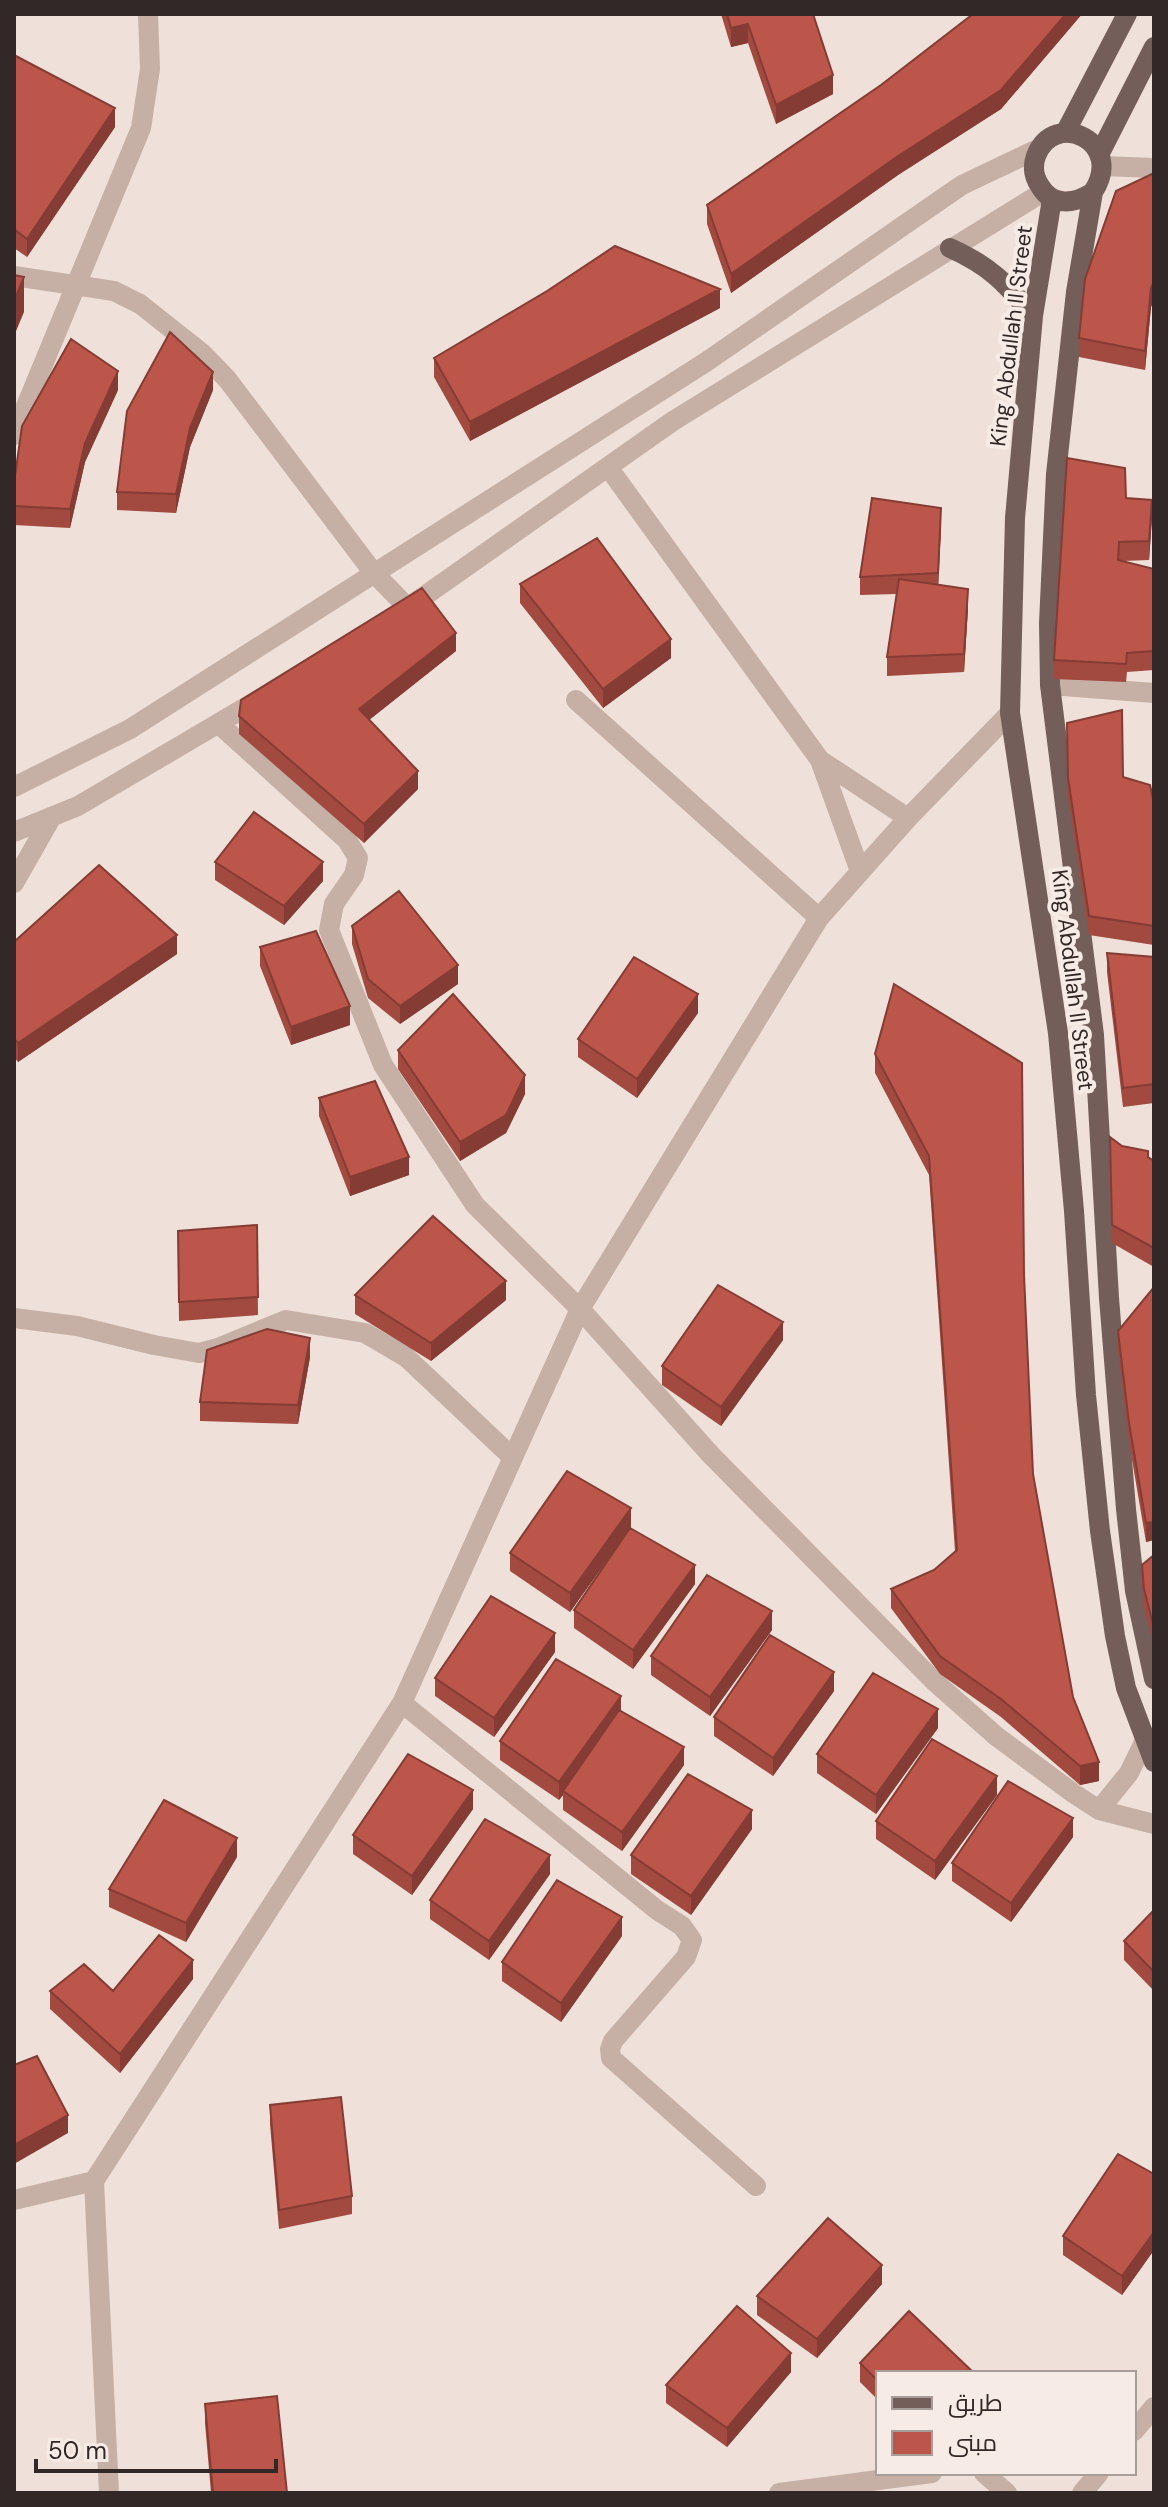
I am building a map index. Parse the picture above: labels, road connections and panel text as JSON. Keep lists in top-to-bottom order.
{
  "streets": {
    "main road": ["King Abdullah II Street"]
  },
  "legend": ["طريق", "مبنى"],
  "scale_bar": "50 m"
}
